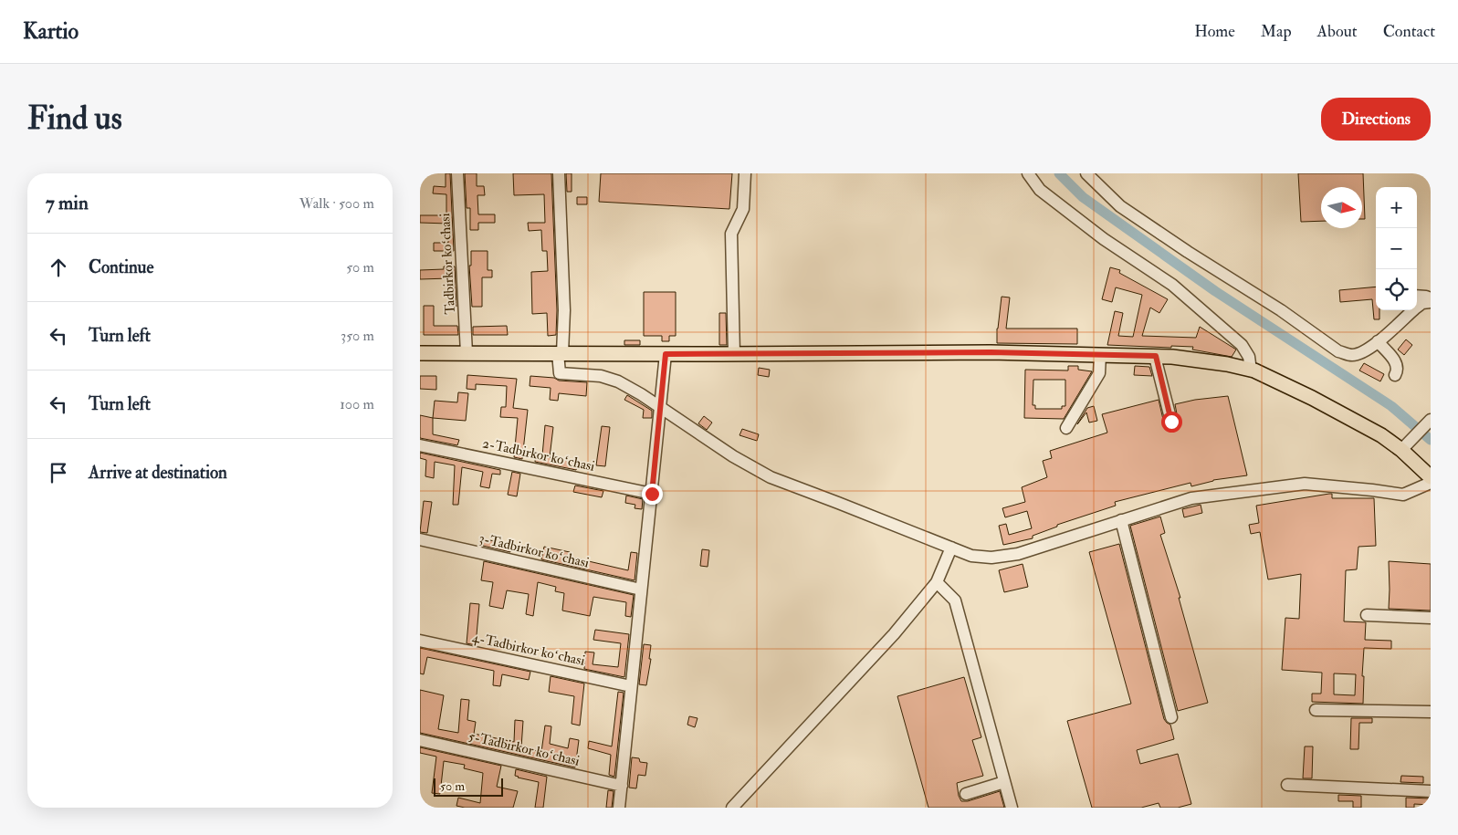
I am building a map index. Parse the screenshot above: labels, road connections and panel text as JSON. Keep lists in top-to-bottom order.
{
  "streets": {
    "street": [
      "Tadbirkor koʻchasi",
      "2-Tadbirkor koʻchasi",
      "3-Tadbirkor koʻchasi",
      "4-Tadbirkor koʻchasi",
      "5-Tadbirkor koʻchasi"
    ]
  },
  "scale_bar": "50 m",
  "north": "right",
  "page": {
    "header": "Kartio",
    "nav": [
      "Home",
      "Map",
      "About",
      "Contact"
    ],
    "buttons": "Directions",
    "title": "Find us",
    "heading": ["7 min", "Walk · 500 m"],
    "map_buttons": ["+", "−"],
    "list": [
      ["Continue", "50 m"],
      ["Turn left", "350 m"],
      ["Turn left", "100 m"],
      "Arrive at destination"
    ],
    "scale": "50 m"
  }
}
